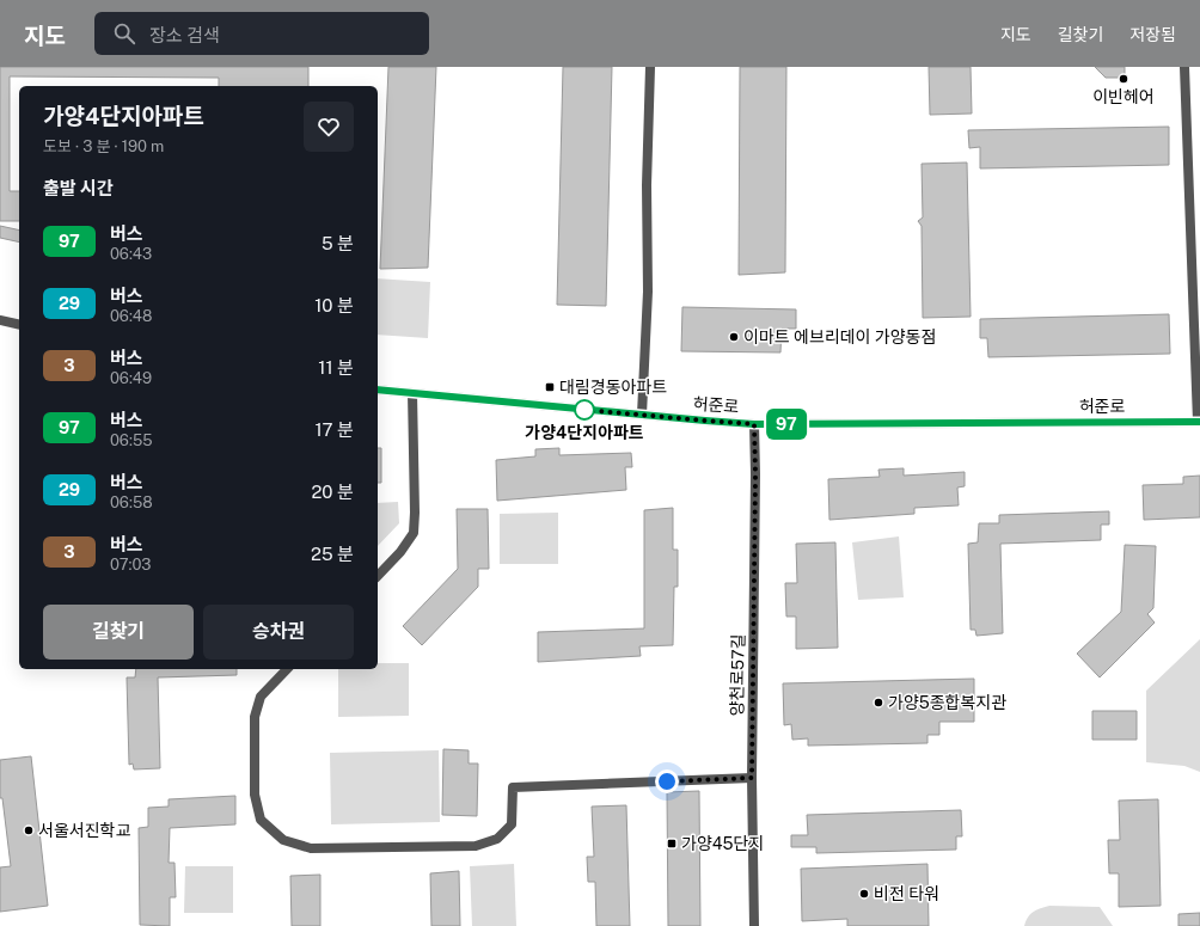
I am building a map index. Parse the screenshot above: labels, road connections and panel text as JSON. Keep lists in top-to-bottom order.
{
  "streets": {
    "street": ["허준로", "양천로57길"]
  },
  "crossings": [
    ["허준로", "양천로57길"]
  ],
  "places": {
    "other": [
      "이빈헤어",
      "이마트 에브리데이 가양동점",
      "가양4단지아파트",
      "가양5종합복지관",
      "서울서진학교",
      "비전 타워"
    ],
    "transit": ["대림경동아파트", "가양45단지"]
  },
  "lines": ["bus line 97"],
  "page": {
    "header": "지도",
    "search": "장소 검색",
    "nav": ["지도", "길찾기", "저장됨"],
    "on_map": "97",
    "heading": [
      ["가양4단지아파트", "도보 · 3 분 · 190 m"],
      "출발 시간"
    ],
    "list": [
      {
        "mark": "97",
        "name": "버스",
        "note": "06:43",
        "value": "5 분"
      },
      {
        "mark": "29",
        "name": "버스",
        "note": "06:48",
        "value": "10 분"
      },
      {
        "mark": "3",
        "name": "버스",
        "note": "06:49",
        "value": "11 분"
      },
      {
        "mark": "97",
        "name": "버스",
        "note": "06:55",
        "value": "17 분"
      },
      {
        "mark": "29",
        "name": "버스",
        "note": "06:58",
        "value": "20 분"
      },
      {
        "mark": "3",
        "name": "버스",
        "note": "07:03",
        "value": "25 분"
      }
    ],
    "buttons": ["길찾기", "승차권"]
  }
}
